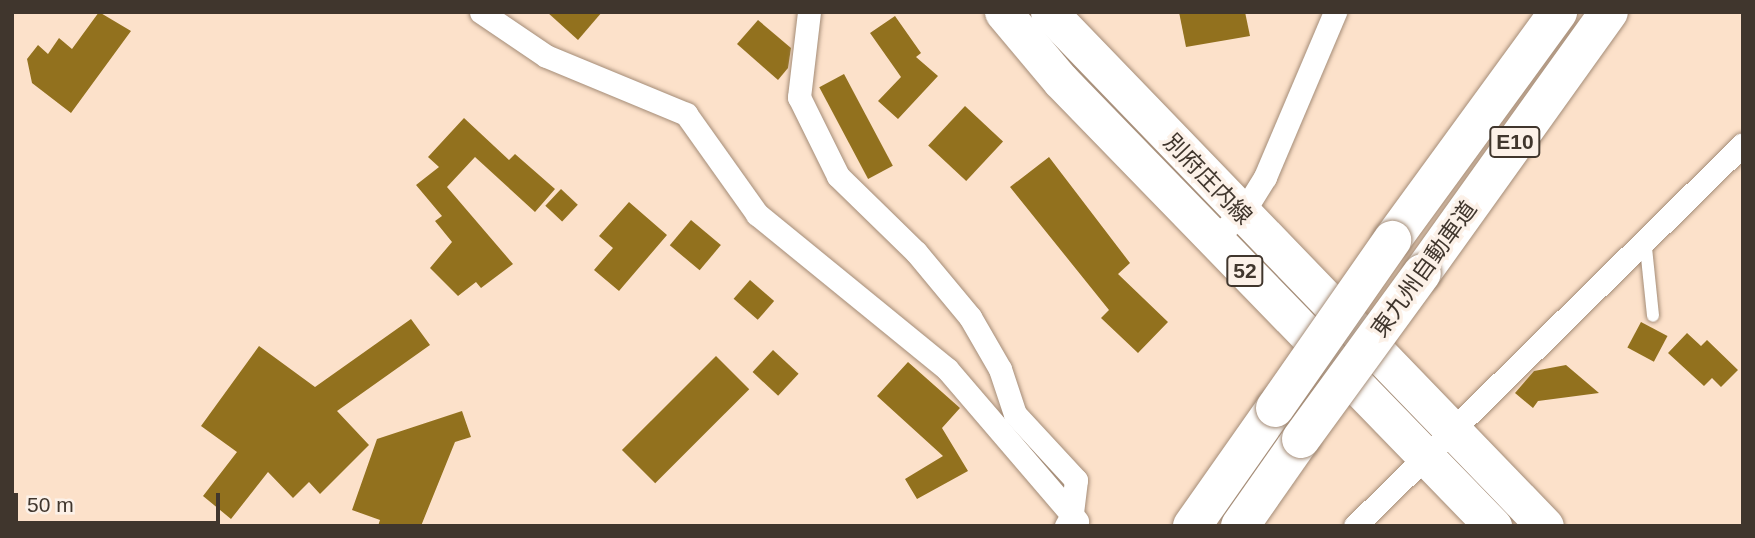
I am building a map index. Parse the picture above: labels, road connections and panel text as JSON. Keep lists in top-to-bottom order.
{
  "streets": {
    "highway": ["E10", "東九州自動車道"],
    "main road": ["別府庄内線", "52"]
  },
  "scale_bar": "50 m"
}
